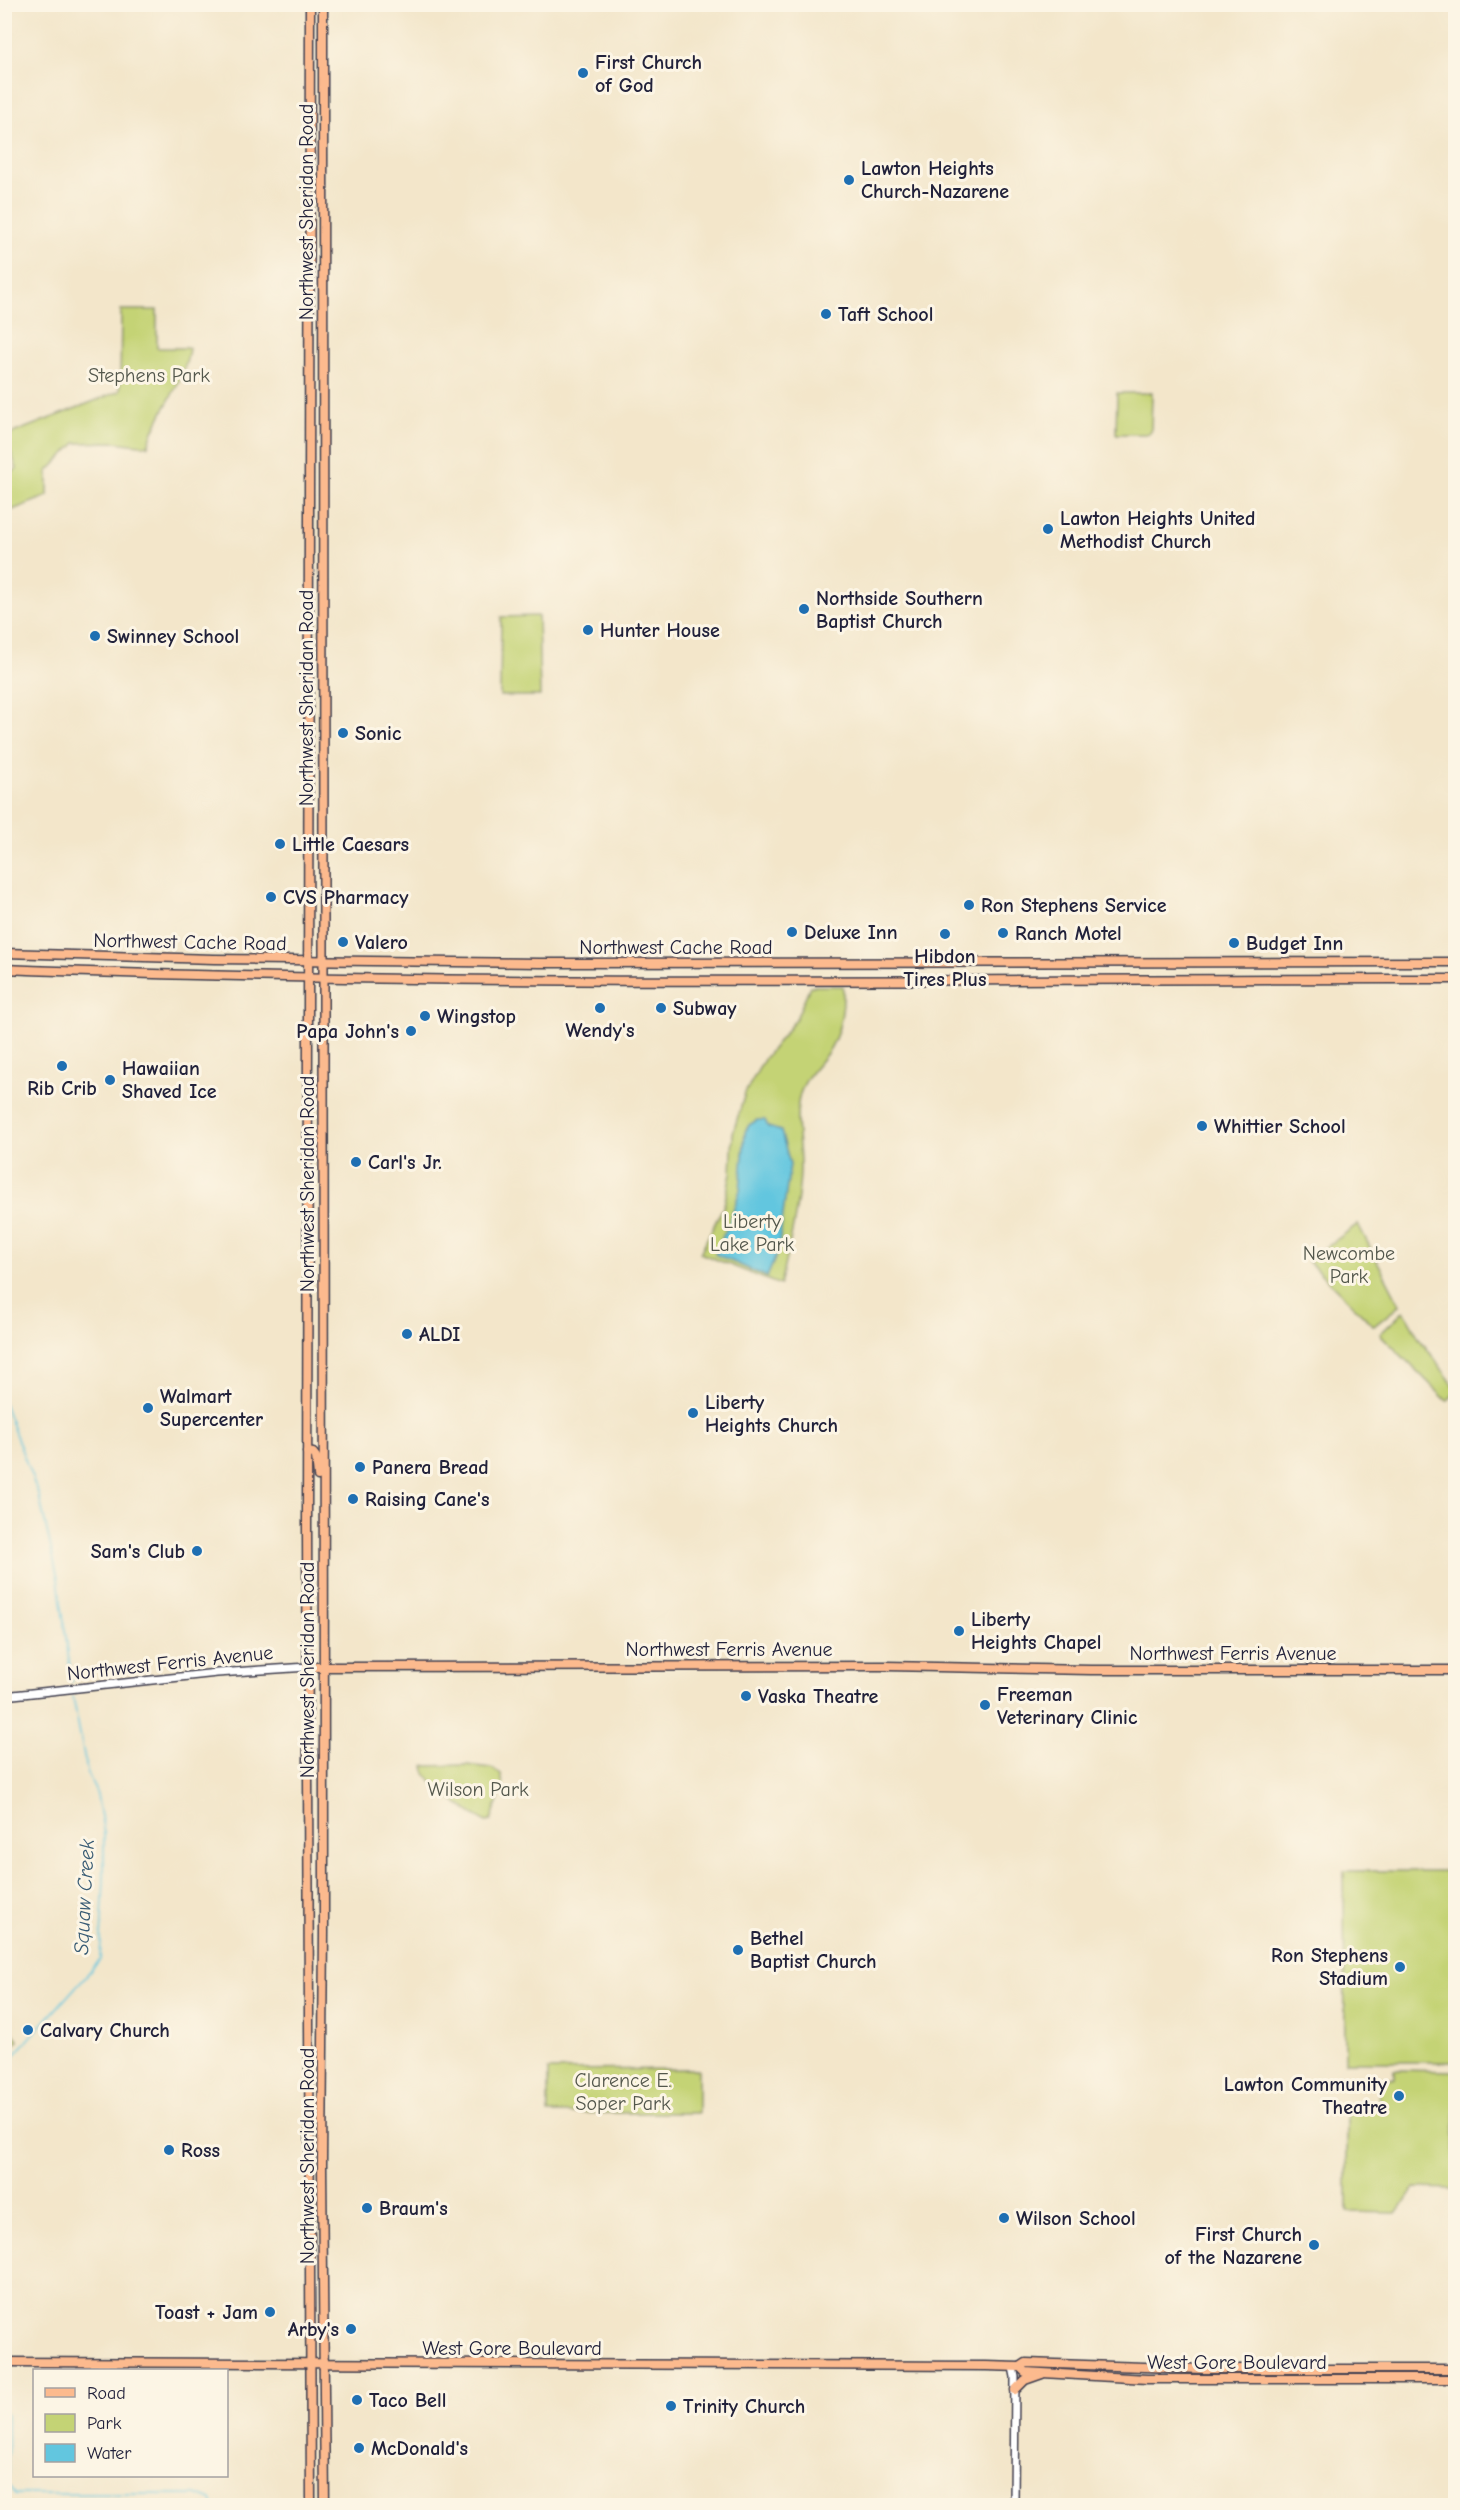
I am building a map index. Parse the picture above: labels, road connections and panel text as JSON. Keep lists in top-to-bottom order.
{
  "streets": {
    "main road": [
      "Northwest Sheridan Road",
      "Northwest Cache Road",
      "Northwest Ferris Avenue",
      "West Gore Boulevard"
    ]
  },
  "crossings": [
    ["Northwest Sheridan Road", "Northwest Cache Road"],
    ["Northwest Sheridan Road", "Northwest Ferris Avenue"],
    ["Northwest Sheridan Road", "West Gore Boulevard"]
  ],
  "water": ["Squaw Creek"],
  "parks": [
    "Stephens Park",
    "Liberty Lake Park",
    "Newcombe Park",
    "Wilson Park",
    "Clarence E. Soper Park"
  ],
  "places": [
    "First Church of God",
    "Lawton Heights Church-Nazarene",
    "Taft School",
    "Lawton Heights United Methodist Church",
    "Northside Southern Baptist Church",
    "Hunter House",
    "Swinney School",
    "Sonic",
    "Little Caesars",
    "CVS Pharmacy",
    "Ron Stephens Service",
    "Deluxe Inn",
    "Ranch Motel",
    "Hibdon Tires Plus",
    "Valero",
    "Budget Inn",
    "Wendy's",
    "Subway",
    "Wingstop",
    "Papa John's",
    "Rib Crib",
    "Hawaiian Shaved Ice",
    "Whittier School",
    "Carl's Jr.",
    "ALDI",
    "Walmart Supercenter",
    "Liberty Heights Church",
    "Panera Bread",
    "Raising Cane's",
    "Sam's Club",
    "Liberty Heights Chapel",
    "Vaska Theatre",
    "Freeman Veterinary Clinic",
    "Bethel Baptist Church",
    "Ron Stephens Stadium",
    "Calvary Church",
    "Lawton Community Theatre",
    "Ross",
    "Braum's",
    "Wilson School",
    "First Church of the Nazarene",
    "Toast + Jam",
    "Arby's",
    "Taco Bell",
    "Trinity Church",
    "McDonald's"
  ],
  "legend": ["Road", "Park", "Water"]
}
